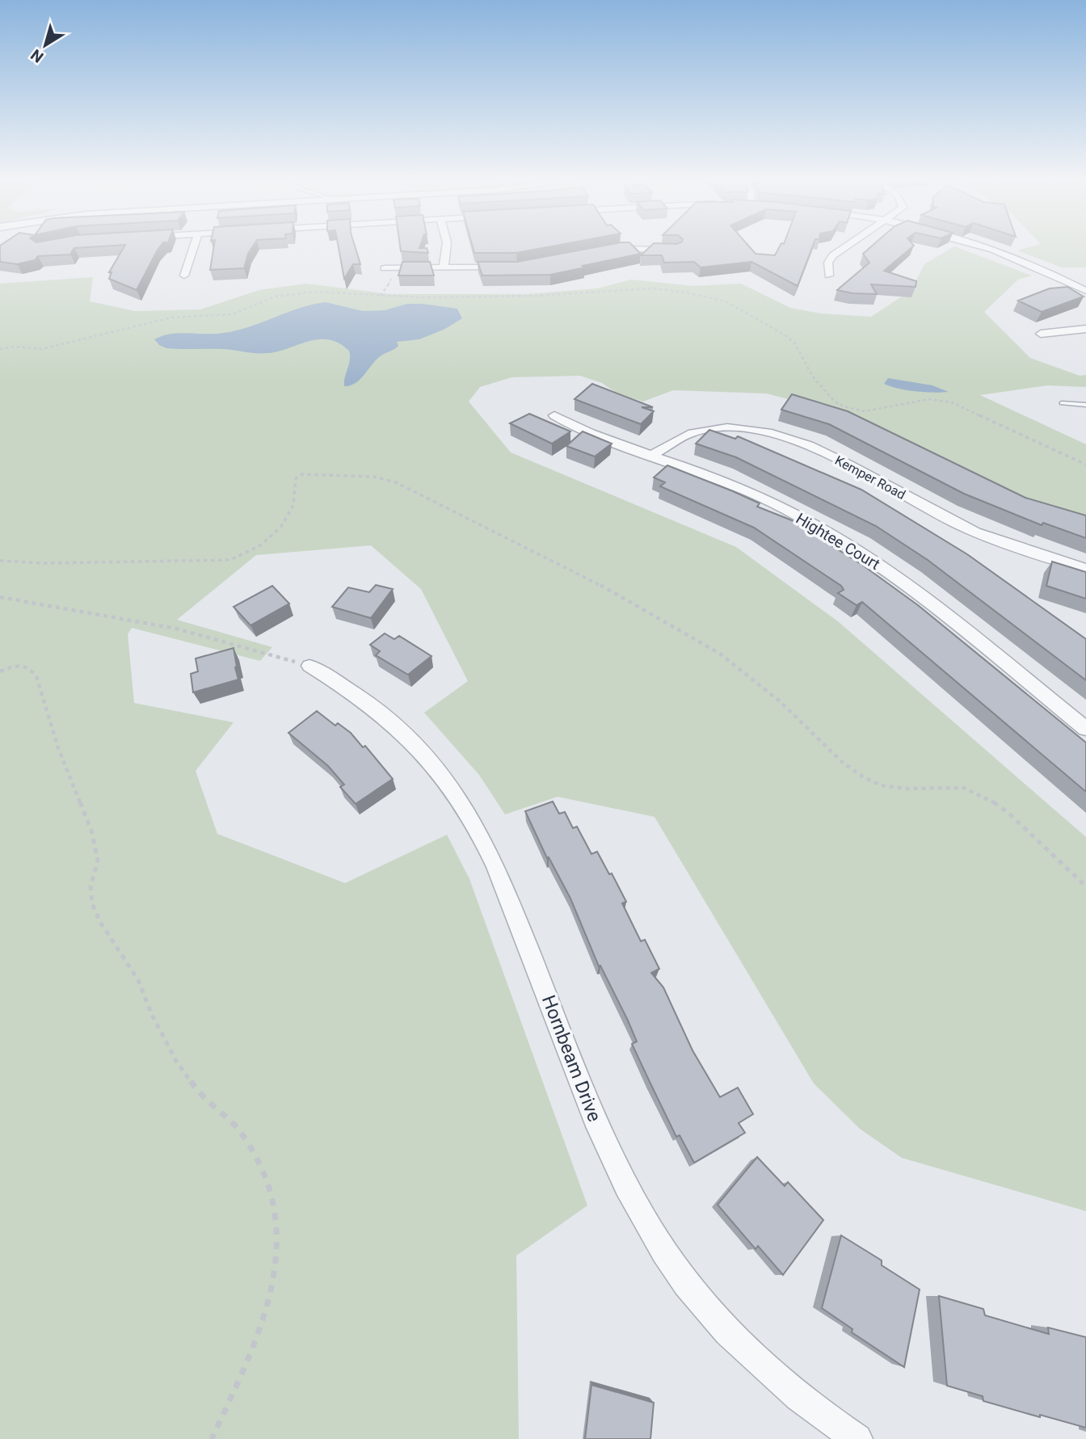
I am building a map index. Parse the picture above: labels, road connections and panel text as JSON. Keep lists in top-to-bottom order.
{
  "streets": {
    "street": ["Kemper Road", "Hightee Court", "Hornbeam Drive"]
  },
  "crossings": [
    ["Kemper Road", "Hightee Court"]
  ],
  "north": "bottom left"
}
